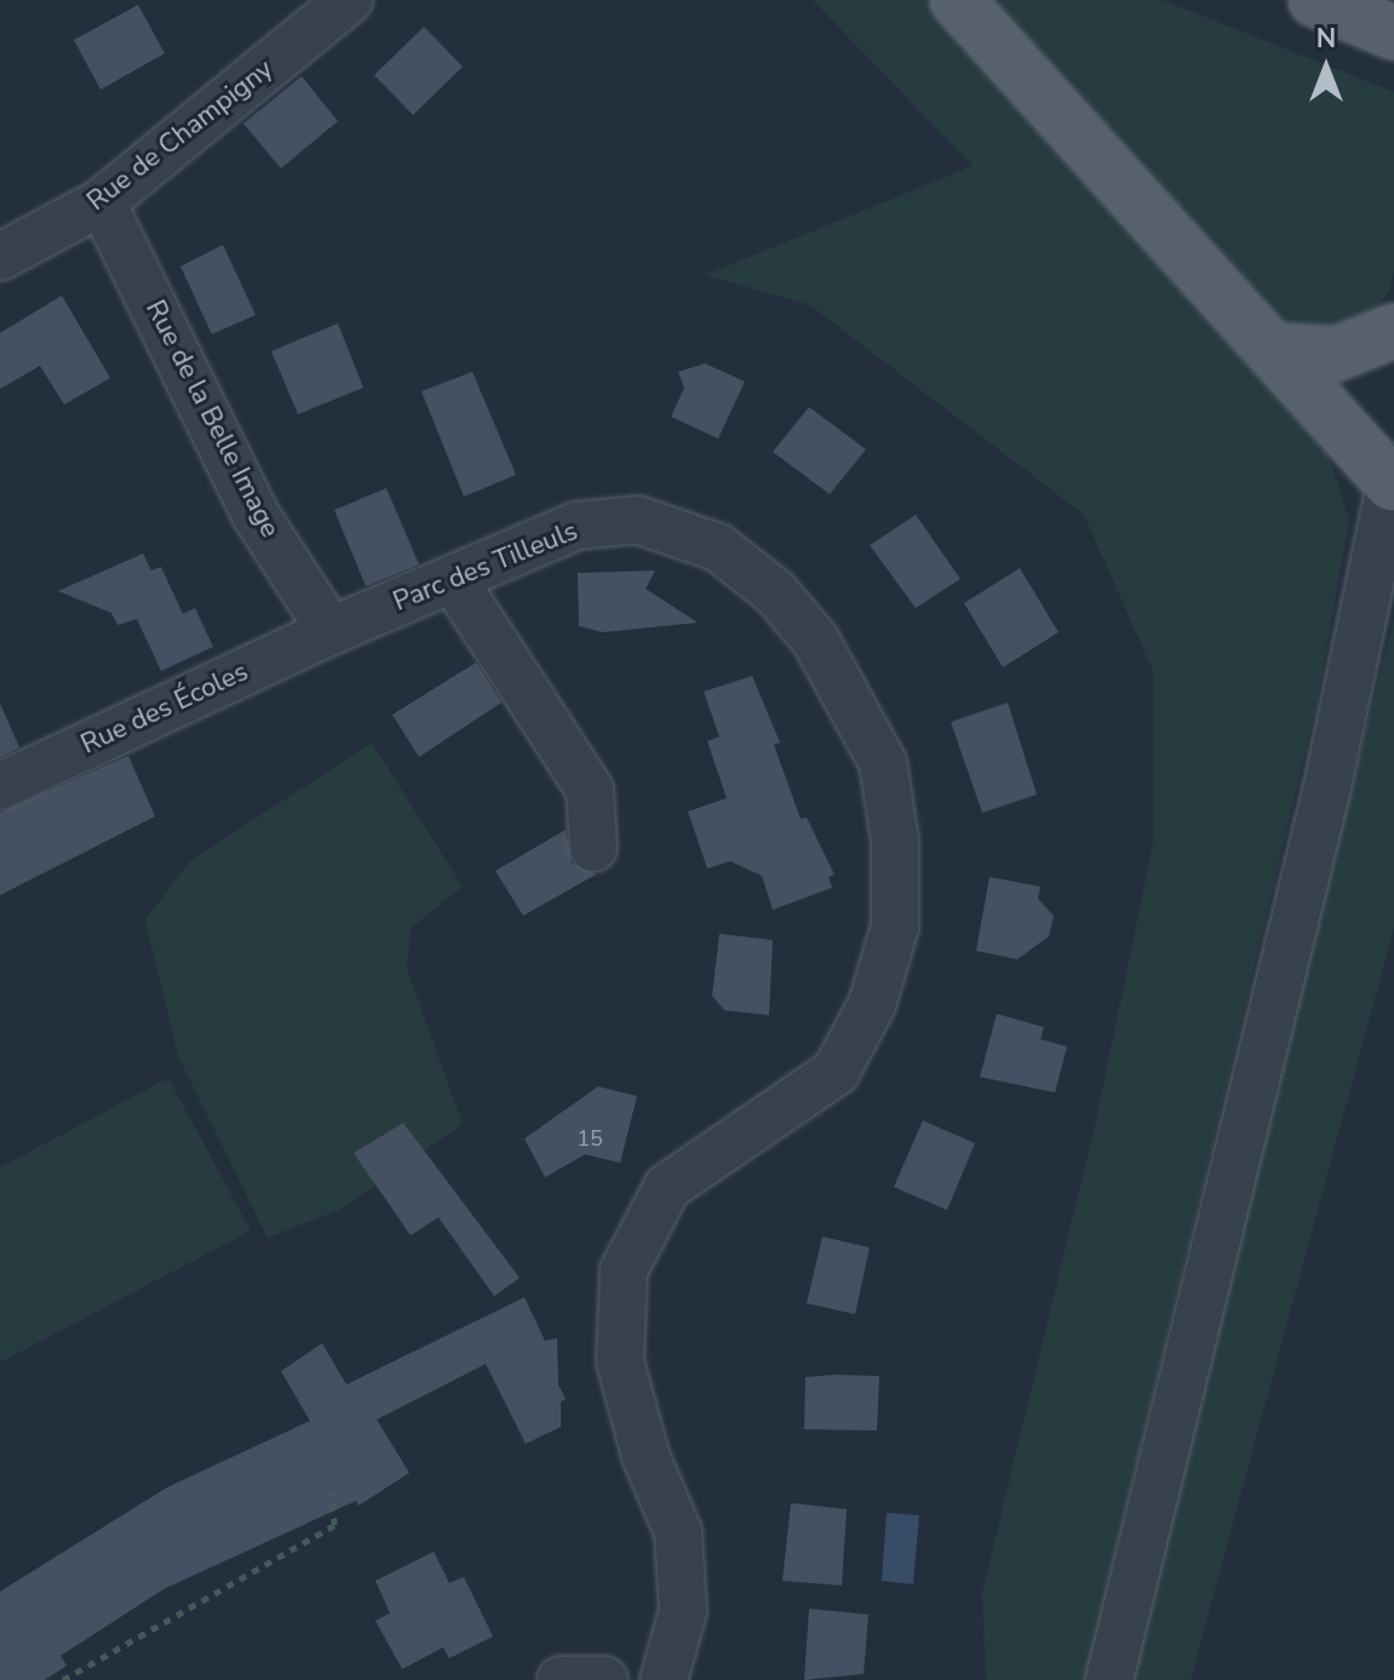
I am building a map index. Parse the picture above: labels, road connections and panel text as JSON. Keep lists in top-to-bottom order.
{
  "streets": {
    "street": [
      "Rue de Champigny",
      "Rue de la Belle Image",
      "Parc des Tilleuls",
      "Rue des Écoles"
    ]
  },
  "crossings": [
    ["Rue de Champigny", "Rue de la Belle Image"],
    ["Rue de la Belle Image", "Parc des Tilleuls"],
    ["Rue de la Belle Image", "Rue des Écoles"],
    ["Parc des Tilleuls", "Rue des Écoles"]
  ],
  "house_numbers": ["15"],
  "north": "top"
}
